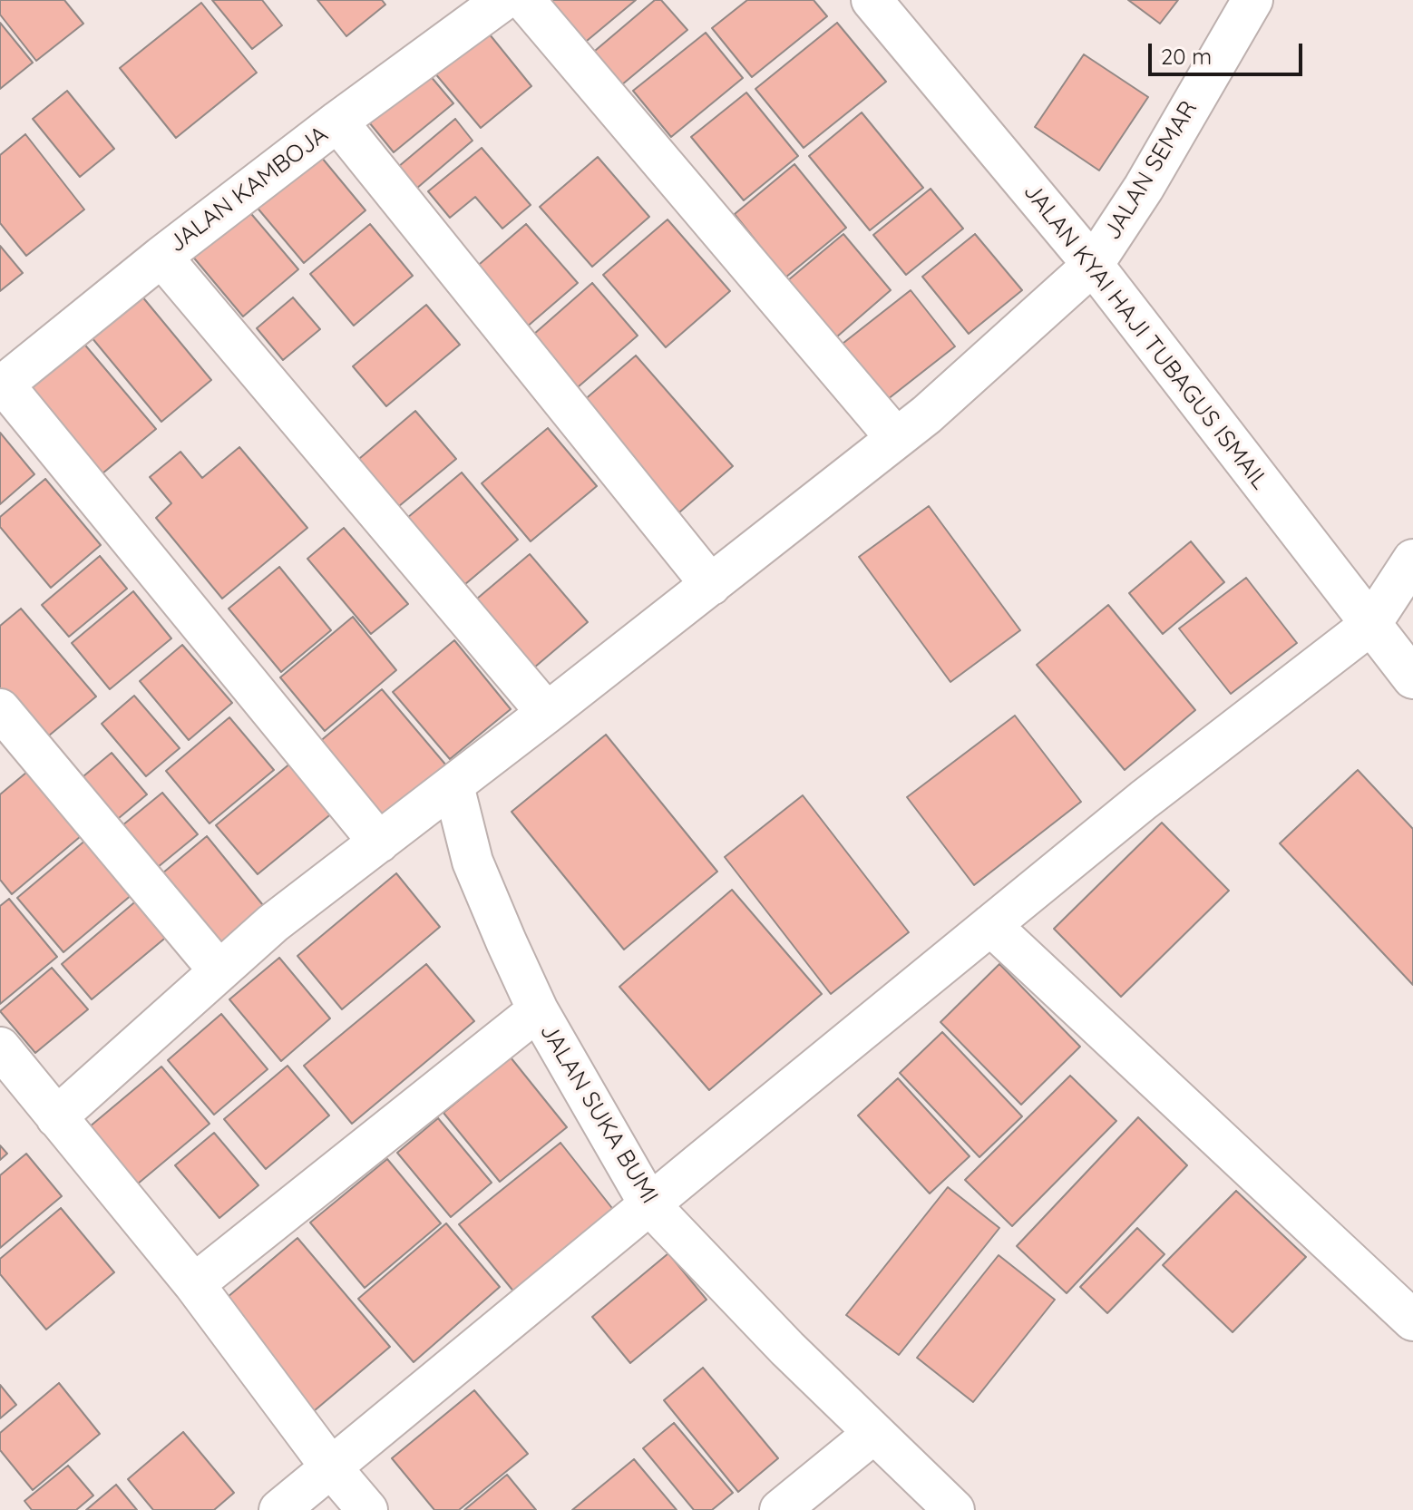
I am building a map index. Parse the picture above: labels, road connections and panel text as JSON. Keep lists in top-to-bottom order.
{
  "streets": {
    "street": [
      "JALAN SEMAR",
      "JALAN KAMBOJA",
      "JALAN KYAI HAJI TUBAGUS ISMAIL",
      "JALAN SUKA BUMI"
    ]
  },
  "crossings": [
    ["JALAN SEMAR", "JALAN KYAI HAJI TUBAGUS ISMAIL"],
    ["JALAN SEMAR", "JALAN SUKA BUMI"]
  ],
  "scale_bar": "20 m"
}
